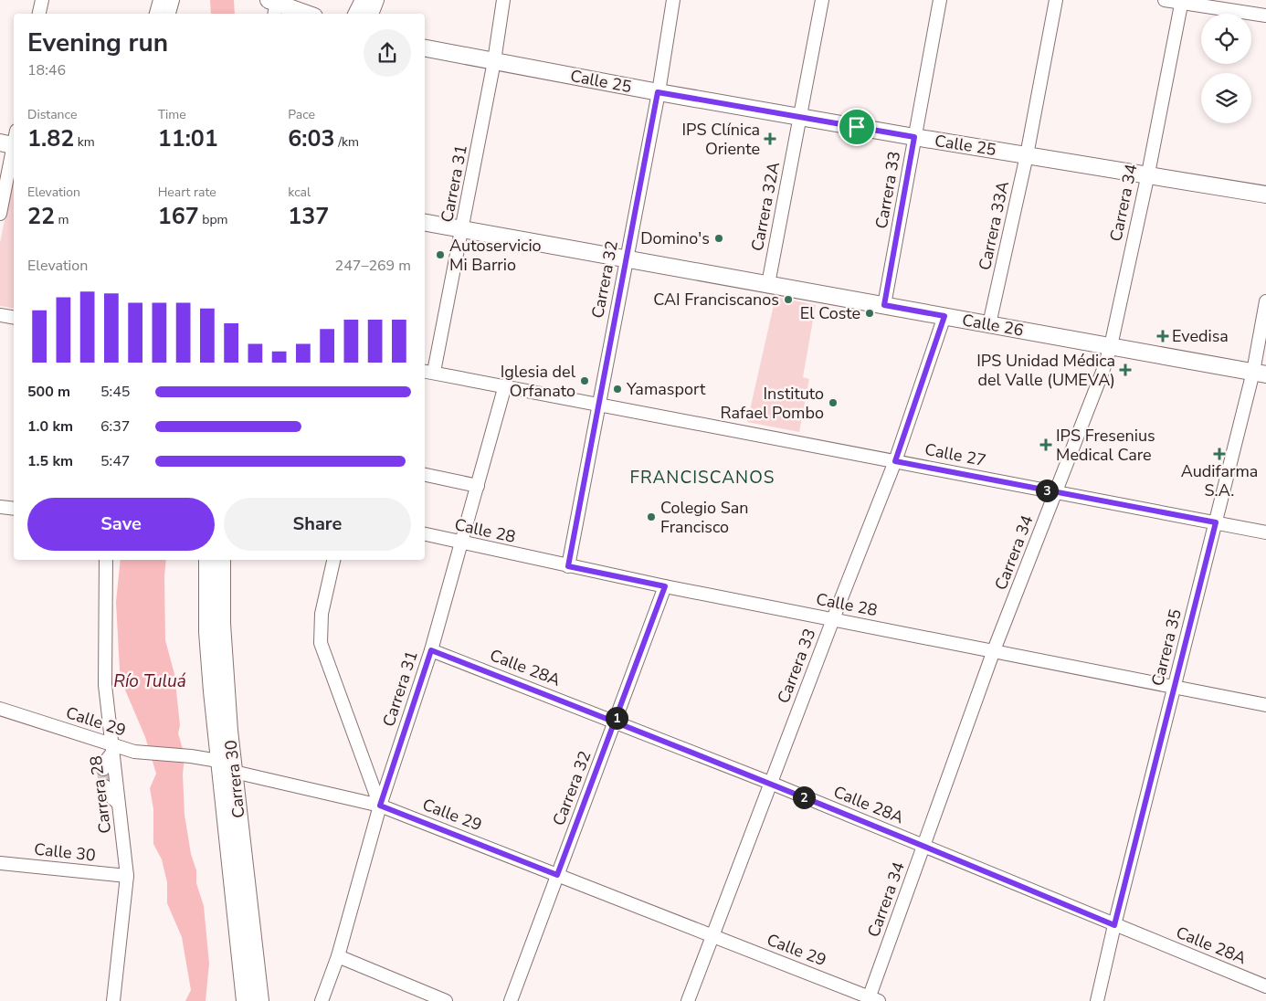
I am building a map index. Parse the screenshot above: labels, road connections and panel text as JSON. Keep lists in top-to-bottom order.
{
  "streets": {
    "main road": ["Calle 25", "Calle 26", "Carrera 30"],
    "street": [
      "Carrera 31",
      "Carrera 33",
      "Carrera 34",
      "Carrera 32A",
      "Carrera 33A",
      "Carrera 32",
      "Calle 27",
      "Calle 28",
      "Carrera 35",
      "Calle 28A",
      "Calle 29",
      "Carrera 28",
      "Calle 30"
    ]
  },
  "crossings": [
    ["Calle 25", "Carrera 31"],
    ["Calle 25", "Carrera 33"],
    ["Calle 25", "Carrera 34"],
    ["Calle 25", "Carrera 32A"],
    ["Calle 25", "Carrera 33A"],
    ["Calle 25", "Carrera 32"],
    ["Carrera 31", "Calle 26"],
    ["Carrera 31", "Calle 27"],
    ["Carrera 31", "Calle 28"],
    ["Carrera 31", "Calle 28A"],
    ["Carrera 31", "Calle 29"],
    ["Carrera 33", "Calle 26"],
    ["Carrera 33", "Calle 27"],
    ["Carrera 33", "Calle 28"],
    ["Carrera 33", "Calle 28A"],
    ["Carrera 33", "Calle 29"],
    ["Carrera 34", "Calle 26"],
    ["Carrera 34", "Calle 27"],
    ["Carrera 34", "Calle 28"],
    ["Carrera 34", "Calle 28A"],
    ["Carrera 34", "Calle 29"],
    ["Carrera 32A", "Calle 26"],
    ["Carrera 33A", "Calle 26"],
    ["Carrera 32", "Calle 26"],
    ["Carrera 32", "Calle 27"],
    ["Carrera 32", "Calle 28"],
    ["Carrera 32", "Calle 28A"],
    ["Carrera 32", "Calle 29"],
    ["Calle 26", "Carrera 35"],
    ["Calle 27", "Carrera 35"],
    ["Calle 28", "Carrera 35"],
    ["Carrera 35", "Calle 28A"],
    ["Calle 29", "Carrera 30"],
    ["Calle 29", "Carrera 28"],
    ["Carrera 28", "Calle 30"]
  ],
  "districts": ["FRANCISCANOS"],
  "water": ["Río Tuluá"],
  "places": {
    "health": [
      "IPS Clínica Oriente",
      "Evedisa",
      "IPS Unidad Médica del Valle (UMEVA)",
      "IPS Fresenius Medical Care",
      "Audifarma S.A."
    ],
    "other": [
      "Domino's",
      "Autoservicio Mi Barrio",
      "CAI Franciscanos",
      "El Coste",
      "Iglesia del Orfanato",
      "Yamasport",
      "Instituto Rafael Pombo",
      "Colegio San Francisco"
    ]
  },
  "page": {
    "heading": ["Evening run", "18:46"],
    "stats": [
      ["Distance", "1.82 km"],
      ["Time", "11:01"],
      ["Pace", "6:03 /km"],
      ["Elevation", "22 m"],
      ["Heart rate", "167 bpm"],
      ["kcal", "137"]
    ],
    "chart": ["Elevation", "247–269 m"],
    "list": [
      {
        "name": "500 m",
        "note": "5:45"
      },
      {
        "name": "1.0 km",
        "note": "6:37"
      },
      {
        "name": "1.5 km",
        "note": "5:47"
      }
    ],
    "pins": ["3", "1", "2"],
    "buttons": ["Save", "Share"]
  }
}
